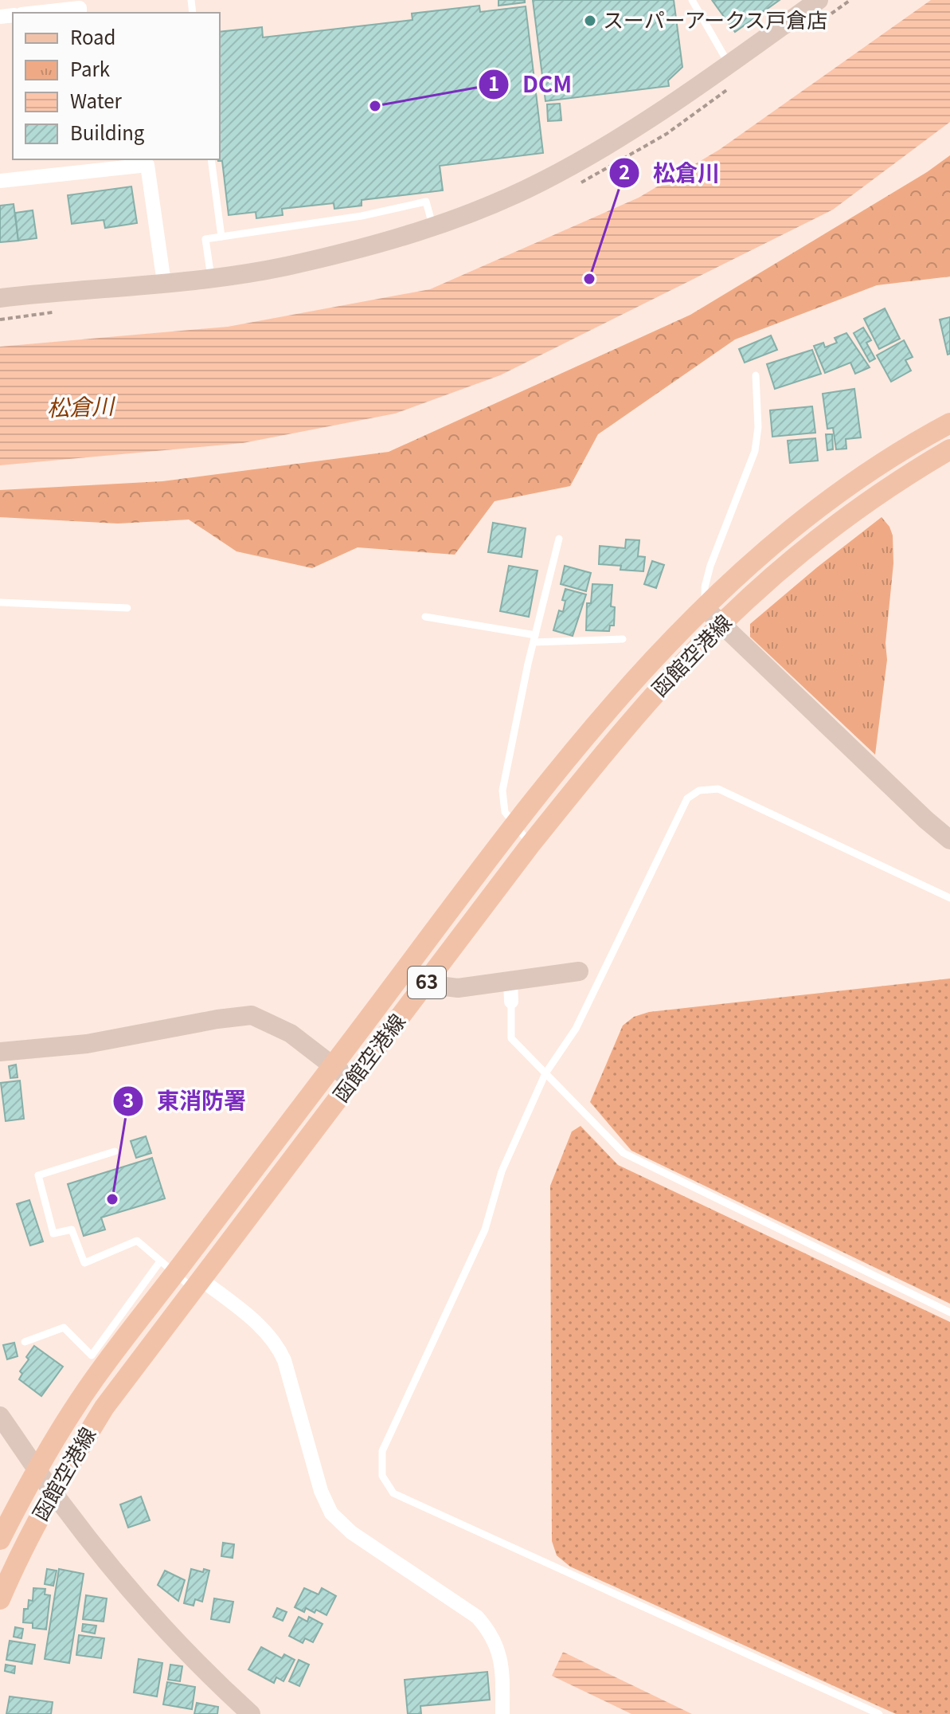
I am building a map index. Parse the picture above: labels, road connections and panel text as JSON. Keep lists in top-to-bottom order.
{
  "streets": {
    "main road": ["函館空港線", "63"]
  },
  "water": ["松倉川"],
  "places": [
    "スーパーアークス戸倉店",
    "DCM",
    "松倉川",
    "東消防署"
  ],
  "legend": [
    "Road",
    "Park",
    "Water",
    "Building"
  ]
}
